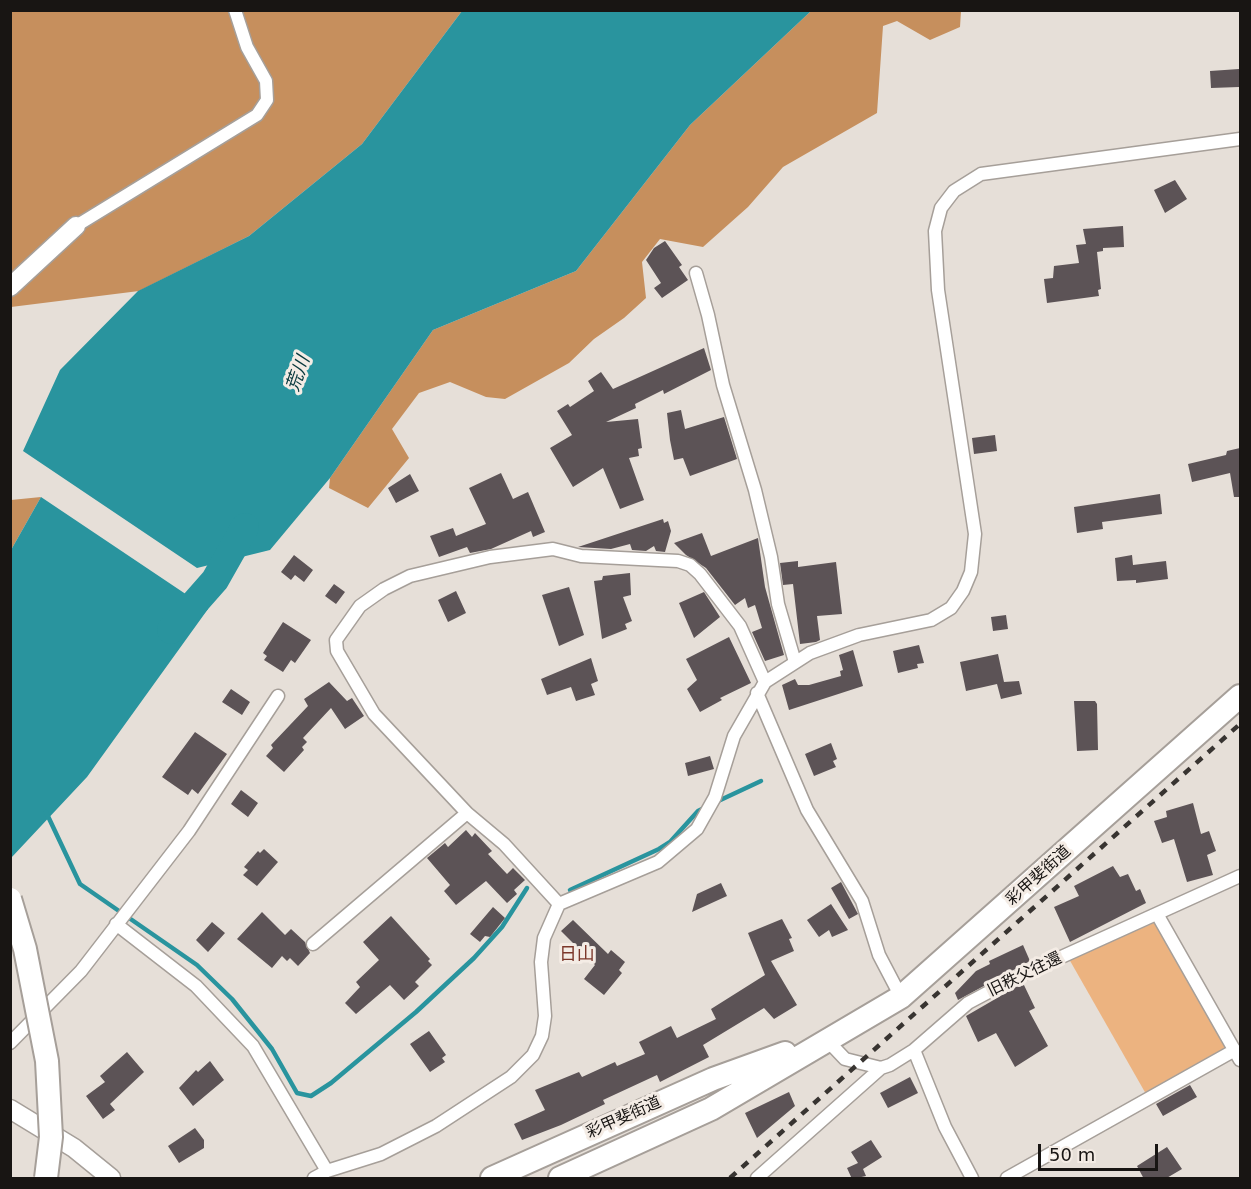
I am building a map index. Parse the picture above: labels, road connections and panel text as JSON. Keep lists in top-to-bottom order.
{
  "streets": {
    "highway": ["彩甲斐街道"],
    "street": ["旧秩父往還"]
  },
  "districts": ["日山"],
  "water": ["荒川"],
  "scale_bar": "50 m"
}
